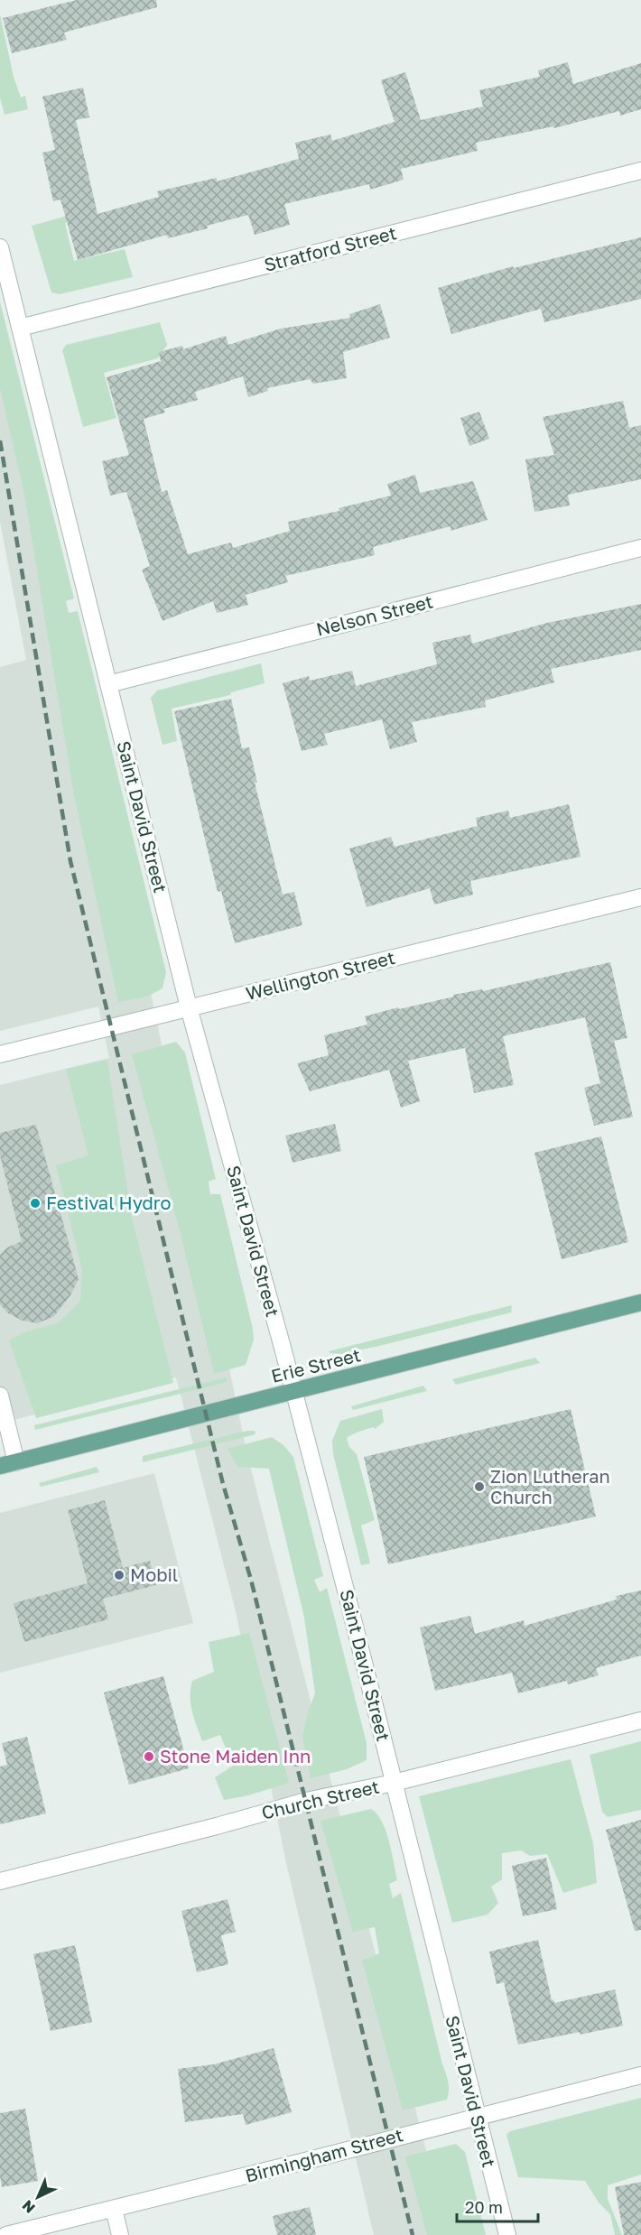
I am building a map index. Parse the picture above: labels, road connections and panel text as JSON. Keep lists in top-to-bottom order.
{
  "streets": {
    "main road": ["Erie Street"],
    "street": [
      "Stratford Street",
      "Nelson Street",
      "Saint David Street",
      "Wellington Street",
      "Church Street",
      "Birmingham Street"
    ]
  },
  "crossings": [
    ["Stratford Street", "Saint David Street"],
    ["Nelson Street", "Saint David Street"],
    ["Saint David Street", "Wellington Street"],
    ["Saint David Street", "Erie Street"],
    ["Saint David Street", "Church Street"],
    ["Saint David Street", "Birmingham Street"]
  ],
  "places": [
    "Festival Hydro",
    "Zion Lutheran Church",
    "Mobil",
    "Stone Maiden Inn"
  ],
  "scale_bar": "20 m",
  "north": "bottom left"
}
